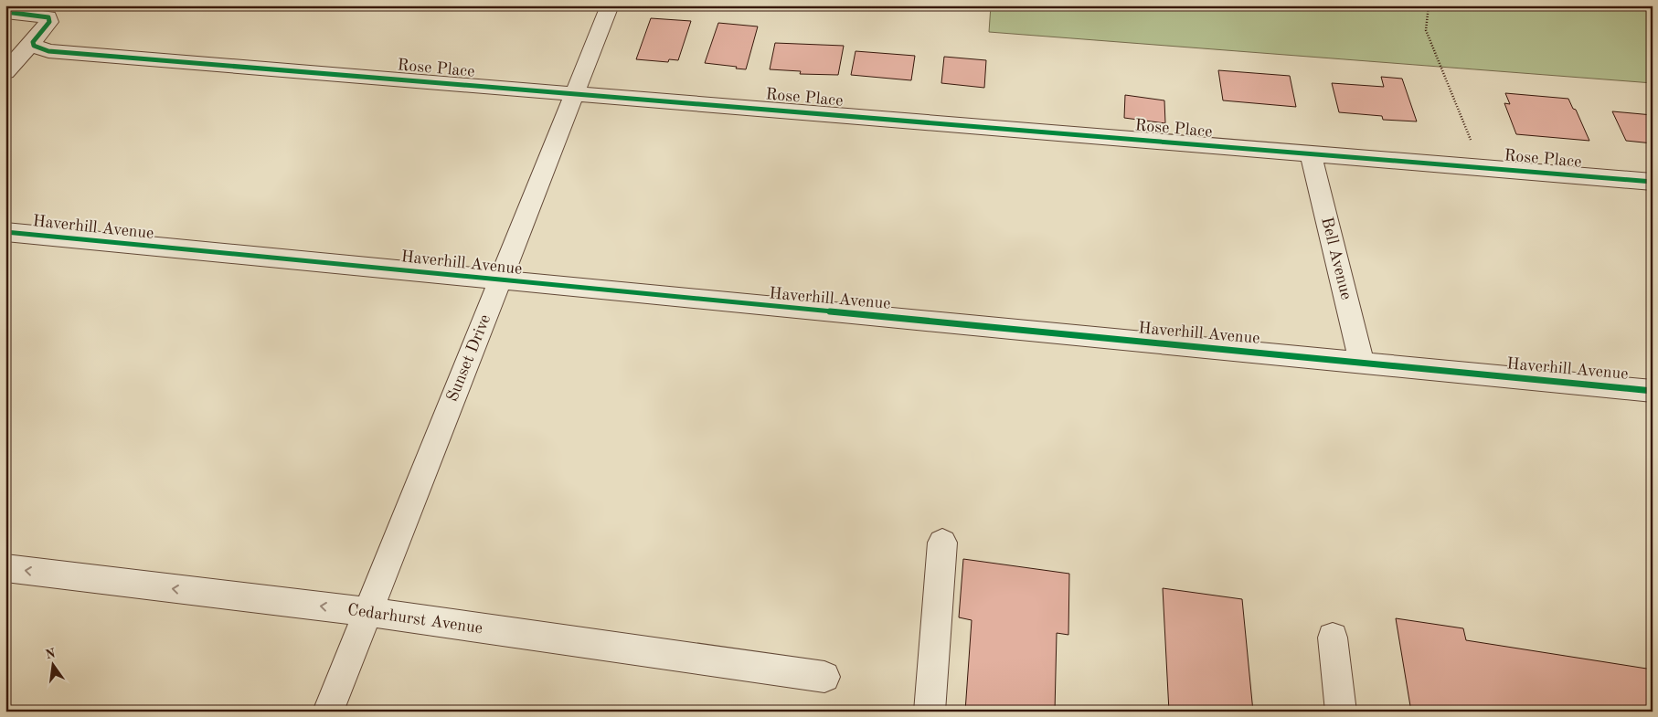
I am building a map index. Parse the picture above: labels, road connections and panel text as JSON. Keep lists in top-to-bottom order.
{
  "streets": {
    "street": [
      "Rose Place",
      "Haverhill Avenue",
      "Bell Avenue",
      "Sunset Drive",
      "Cedarhurst Avenue"
    ]
  },
  "crossings": [
    ["Rose Place", "Bell Avenue"],
    ["Rose Place", "Sunset Drive"],
    ["Haverhill Avenue", "Bell Avenue"],
    ["Haverhill Avenue", "Sunset Drive"],
    ["Sunset Drive", "Cedarhurst Avenue"]
  ],
  "one_way": ["Cedarhurst Avenue"],
  "north": "top"
}
